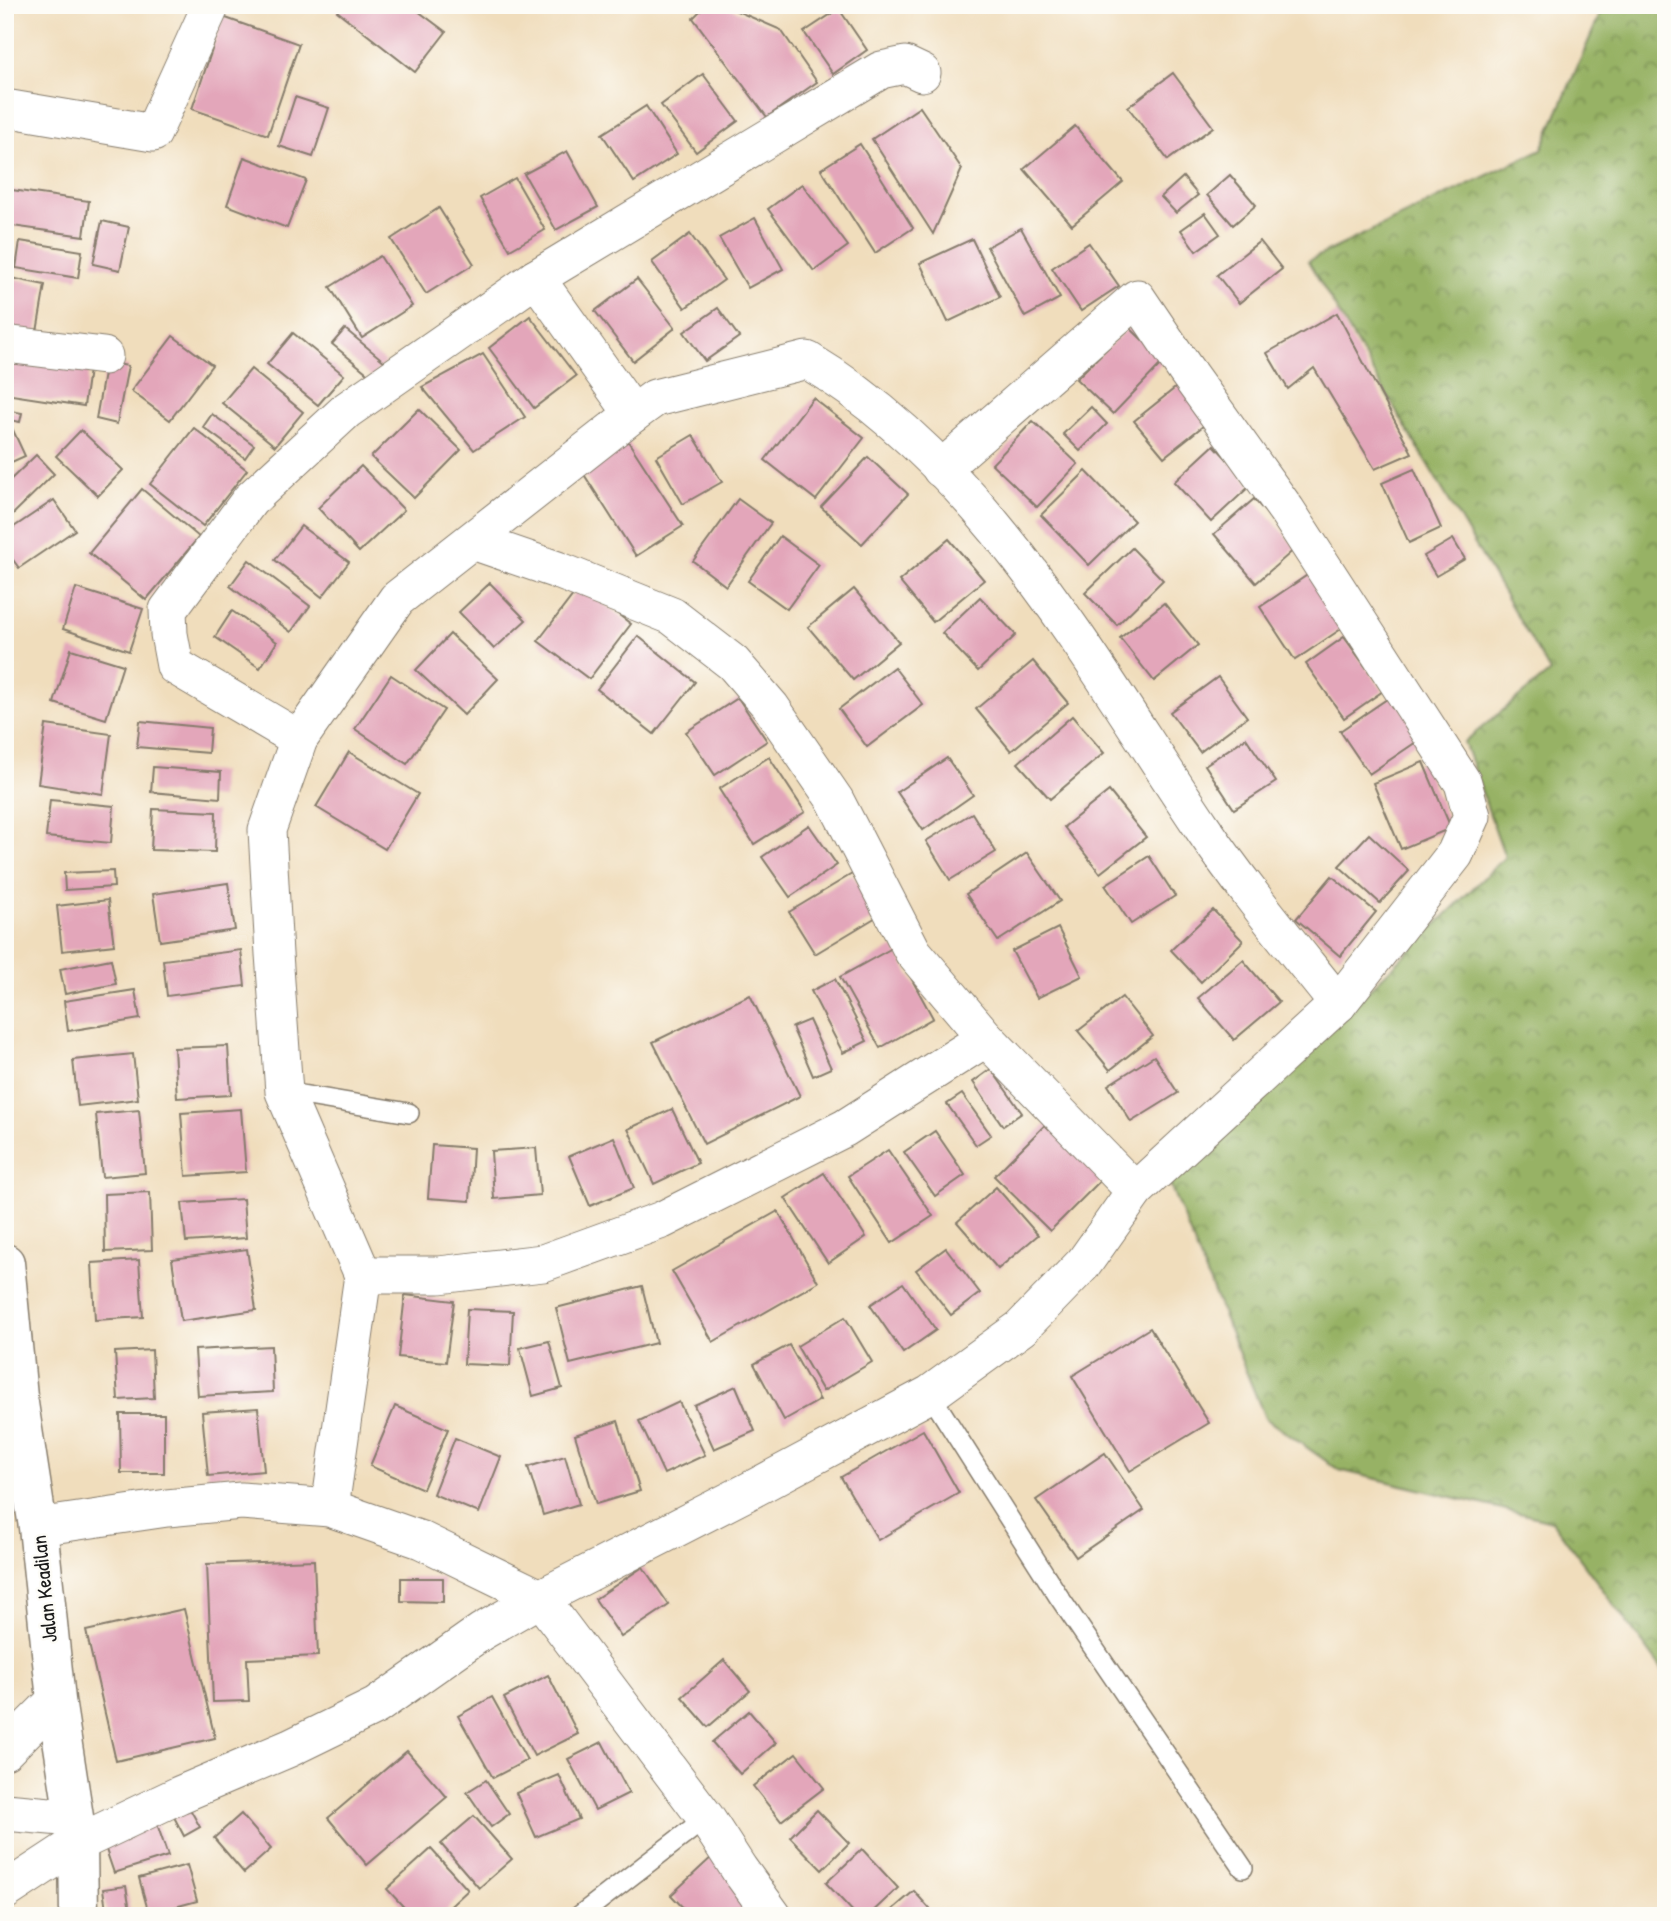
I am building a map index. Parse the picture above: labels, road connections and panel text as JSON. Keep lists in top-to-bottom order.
{
  "streets": {
    "main road": ["Jalan Keadilan"]
  }
}
